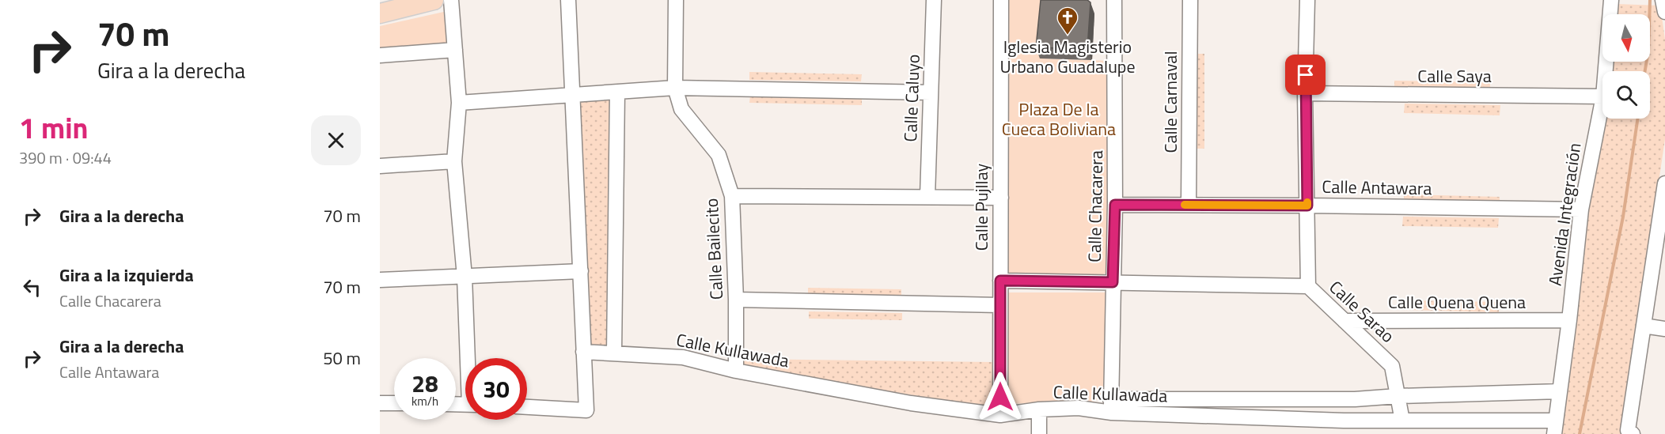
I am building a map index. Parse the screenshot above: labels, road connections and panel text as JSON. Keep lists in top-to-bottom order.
{
  "streets": {
    "street": [
      "Calle Saya",
      "Calle Caluyo",
      "Calle Carnaval",
      "Calle Antawara",
      "Calle Chacarera",
      "Calle Pujllay",
      "Avenida Integración",
      "Calle Bailecito",
      "Calle Quena Quena",
      "Calle Sarao",
      "Calle Kullawada"
    ]
  },
  "crossings": [
    ["Calle Saya", "Calle Sarao"],
    ["Calle Carnaval", "Calle Antawara"],
    ["Calle Antawara", "Calle Chacarera"],
    ["Calle Antawara", "Avenida Integración"],
    ["Calle Antawara", "Calle Sarao"],
    ["Calle Chacarera", "Calle Kullawada"],
    ["Calle Pujllay", "Calle Kullawada"],
    ["Avenida Integración", "Calle Quena Quena"],
    ["Avenida Integración", "Calle Kullawada"],
    ["Calle Bailecito", "Calle Kullawada"],
    ["Calle Quena Quena", "Calle Sarao"],
    ["Calle Sarao", "Calle Kullawada"]
  ],
  "parks": ["Plaza De la Cueca Boliviana"],
  "places": {
    "church": ["Iglesia Magisterio Urbano Guadalupe"]
  },
  "north": "bottom",
  "page": {
    "turn": ["70 m", "Gira a la derecha"],
    "heading": ["1 min", "390 m · 09:44"],
    "list": [
      {
        "name": "Gira a la derecha",
        "value": "70 m"
      },
      {
        "name": "Gira a la izquierda",
        "note": "Calle Chacarera",
        "value": "70 m"
      },
      {
        "name": "Gira a la derecha",
        "note": "Calle Antawara",
        "value": "50 m"
      }
    ],
    "speed": "28 km/h",
    "limit": "30"
  }
}
